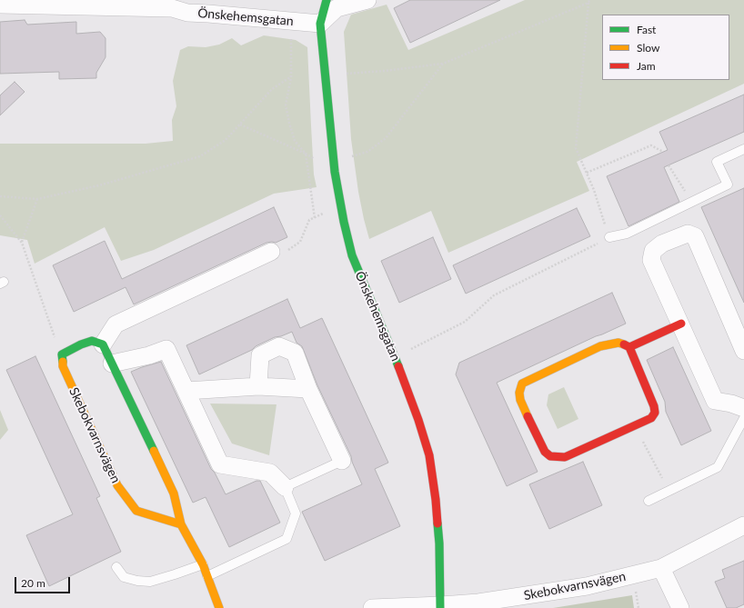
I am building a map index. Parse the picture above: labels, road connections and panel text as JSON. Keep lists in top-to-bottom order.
{
  "streets": {
    "street": ["Önskehemsgatan", "Skebokvarnsvägen"]
  },
  "crossings": [
    ["Önskehemsgatan", "Skebokvarnsvägen"]
  ],
  "legend": ["Fast", "Slow", "Jam"],
  "scale_bar": "20 m"
}
